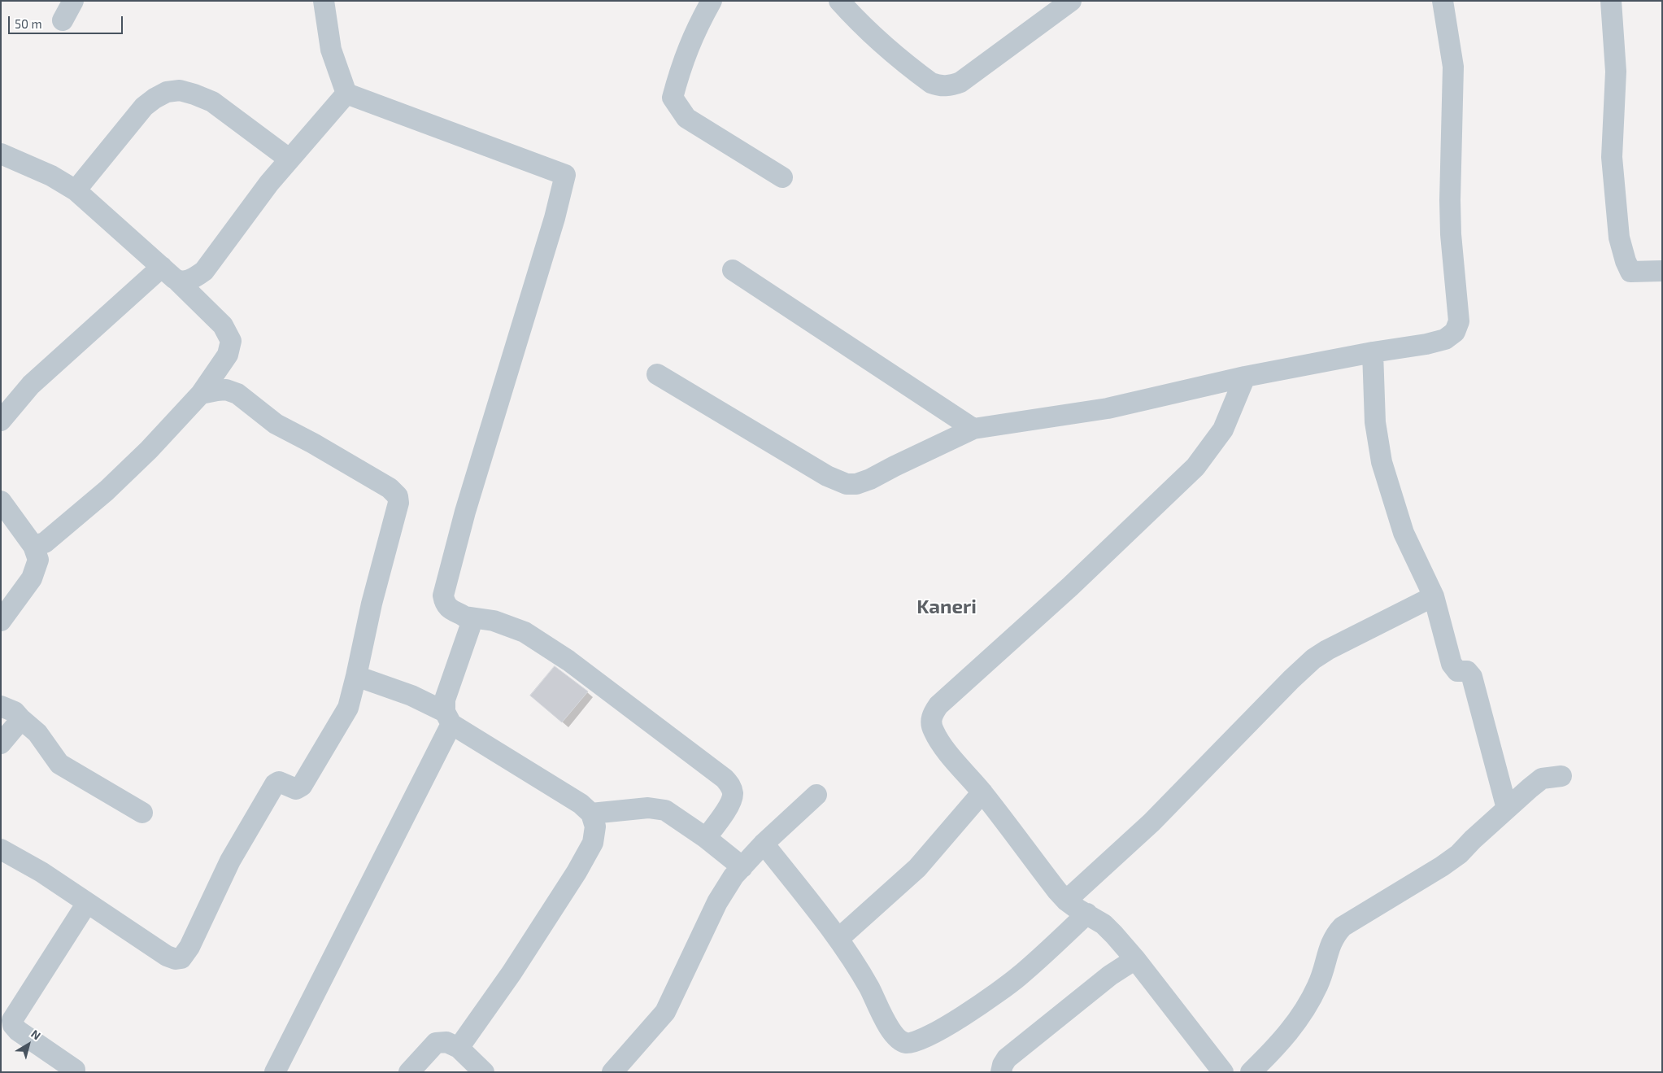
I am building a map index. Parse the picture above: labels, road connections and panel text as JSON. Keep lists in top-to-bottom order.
{
  "districts": ["Kaneri"],
  "scale_bar": "50 m",
  "north": "top right"
}
